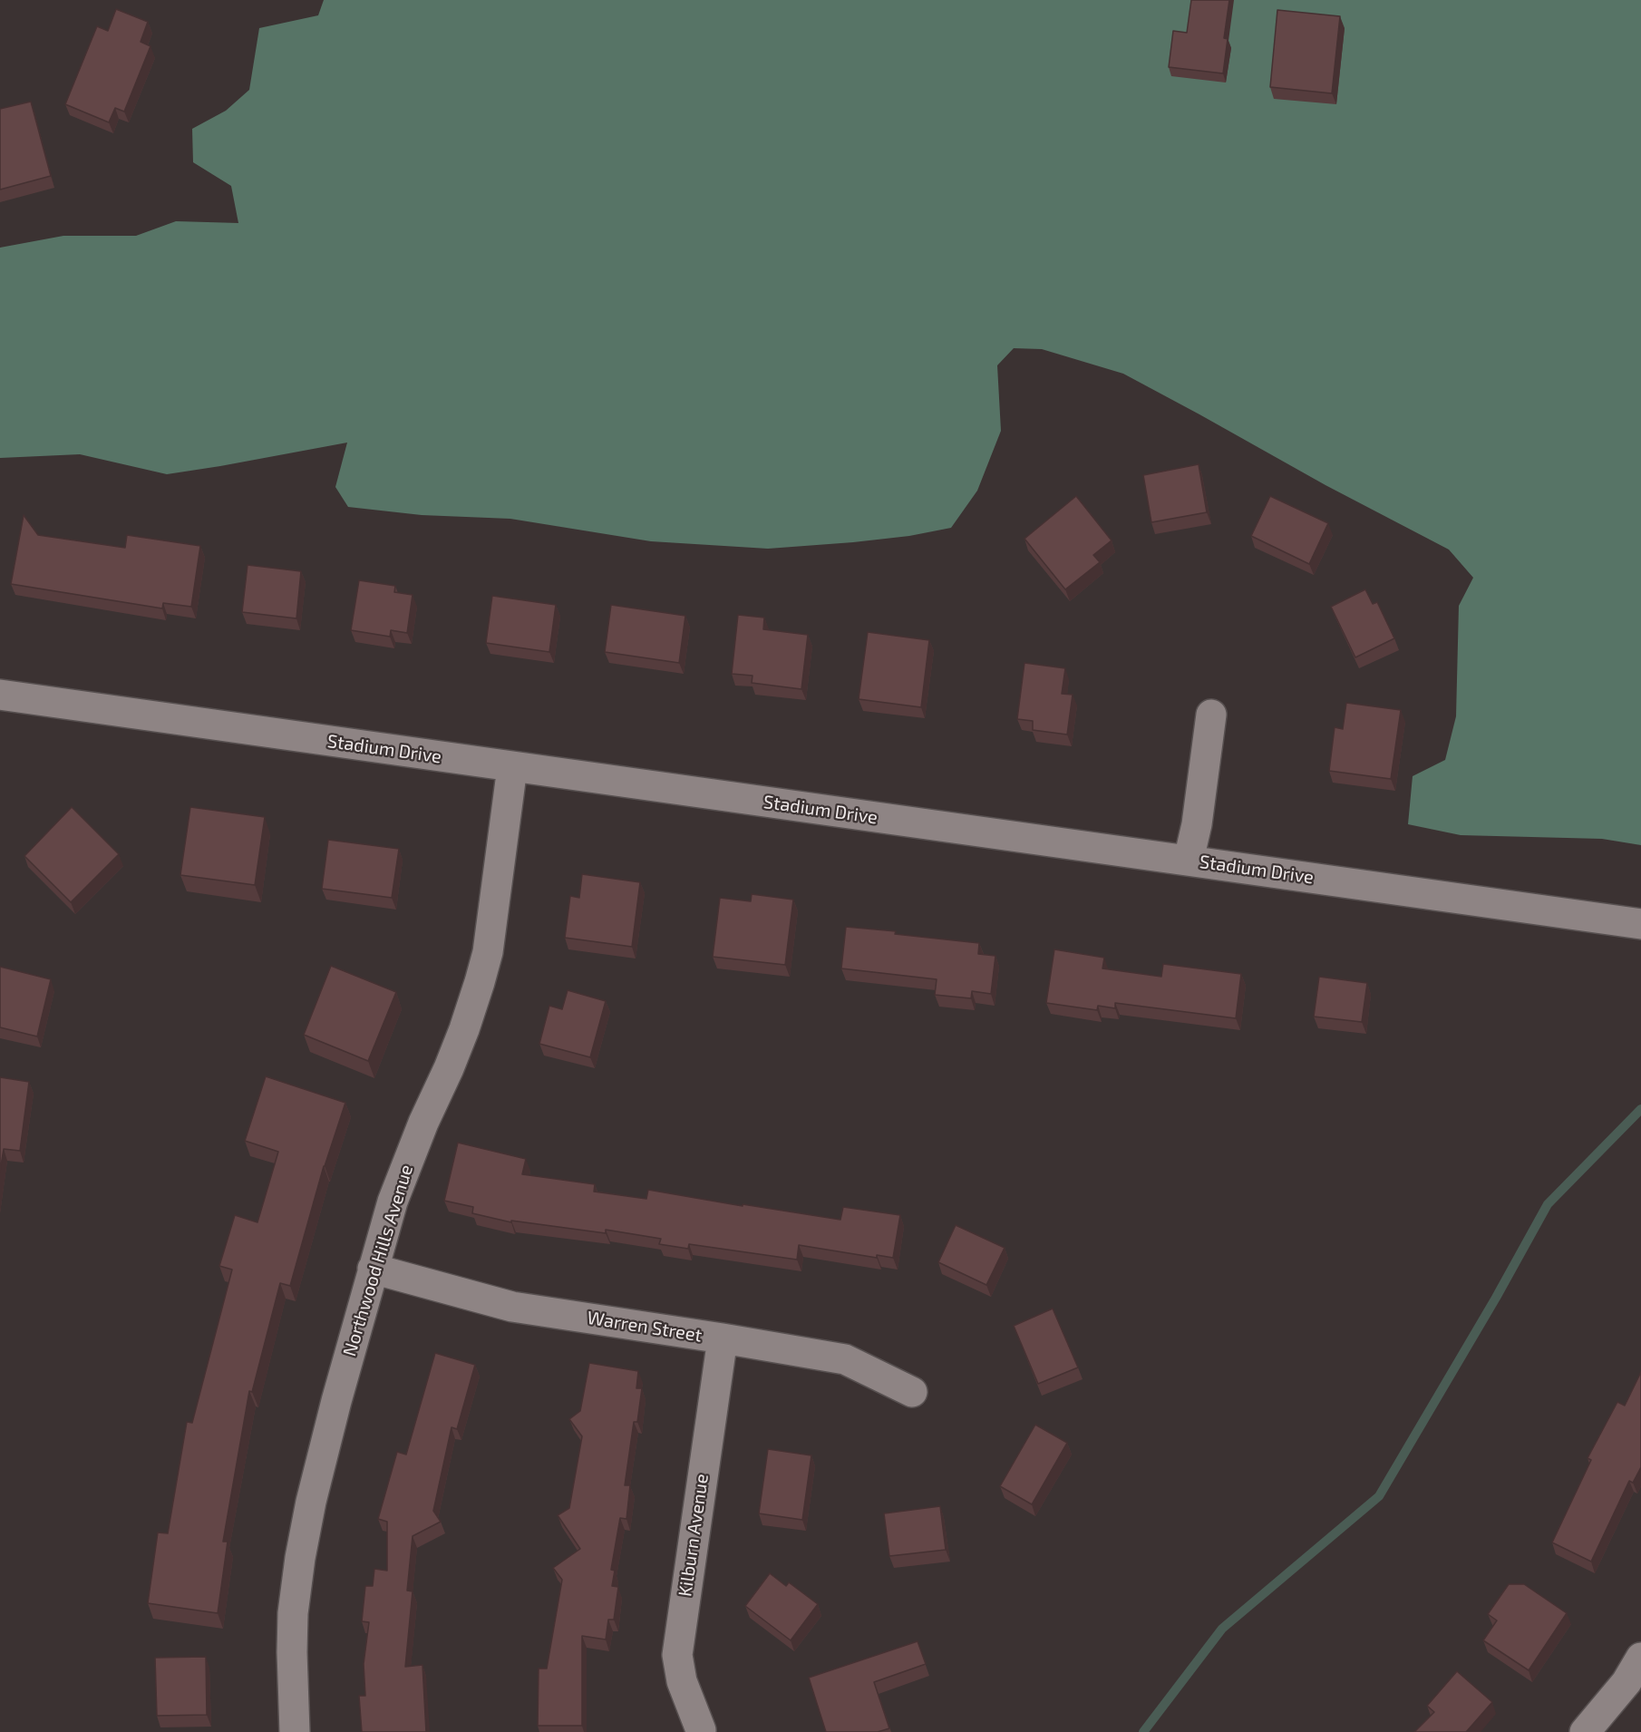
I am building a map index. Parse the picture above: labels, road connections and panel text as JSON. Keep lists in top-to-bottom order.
{
  "streets": {
    "street": [
      "Stadium Drive",
      "Northwood Hills Avenue",
      "Warren Street",
      "Kilburn Avenue"
    ]
  },
  "crossings": [
    ["Stadium Drive", "Northwood Hills Avenue"],
    ["Northwood Hills Avenue", "Warren Street"],
    ["Warren Street", "Kilburn Avenue"]
  ]
}
